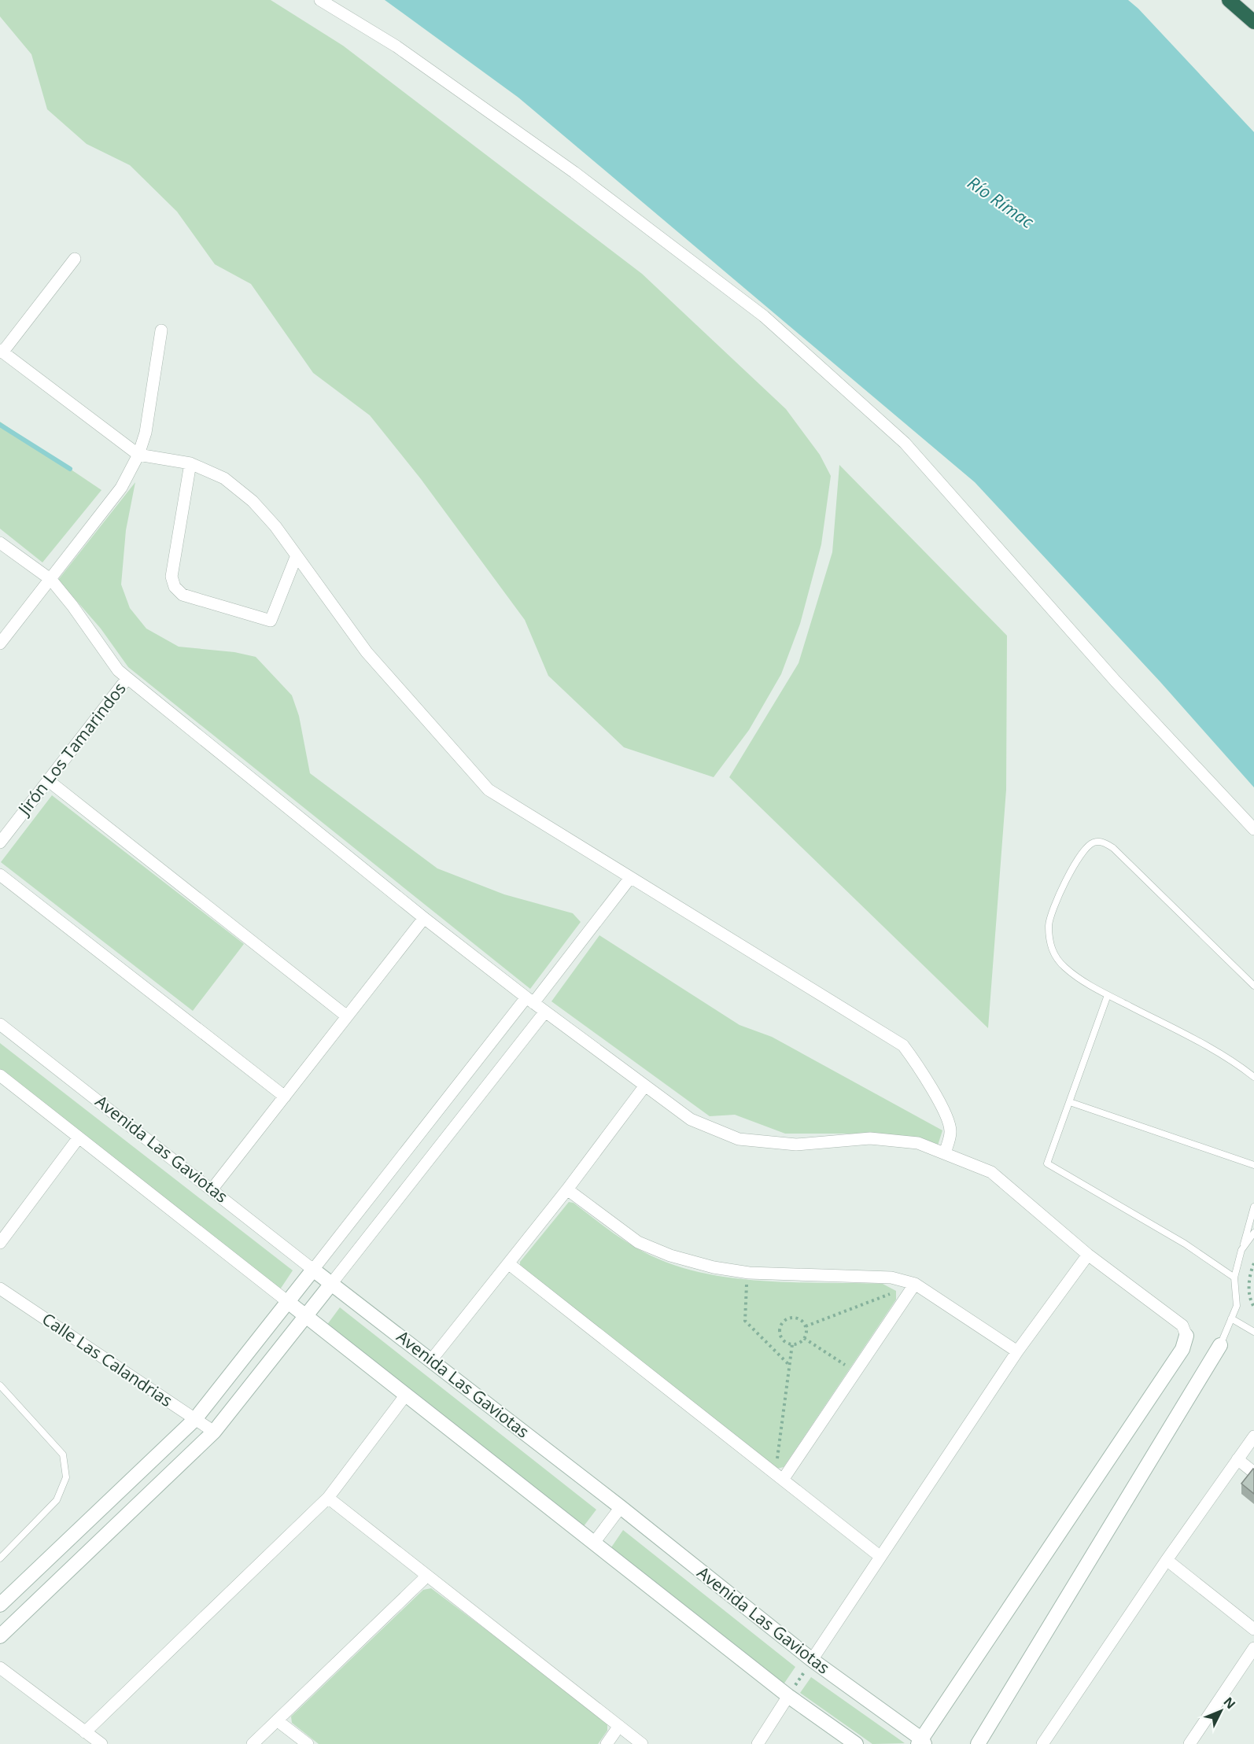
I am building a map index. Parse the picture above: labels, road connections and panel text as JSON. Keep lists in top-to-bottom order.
{
  "streets": {
    "street": ["Jirón Los Tamarindos", "Avenida Las Gaviotas", "Calle Las Calandrias"]
  },
  "water": ["Río Rímac"],
  "north": "top right"
}
